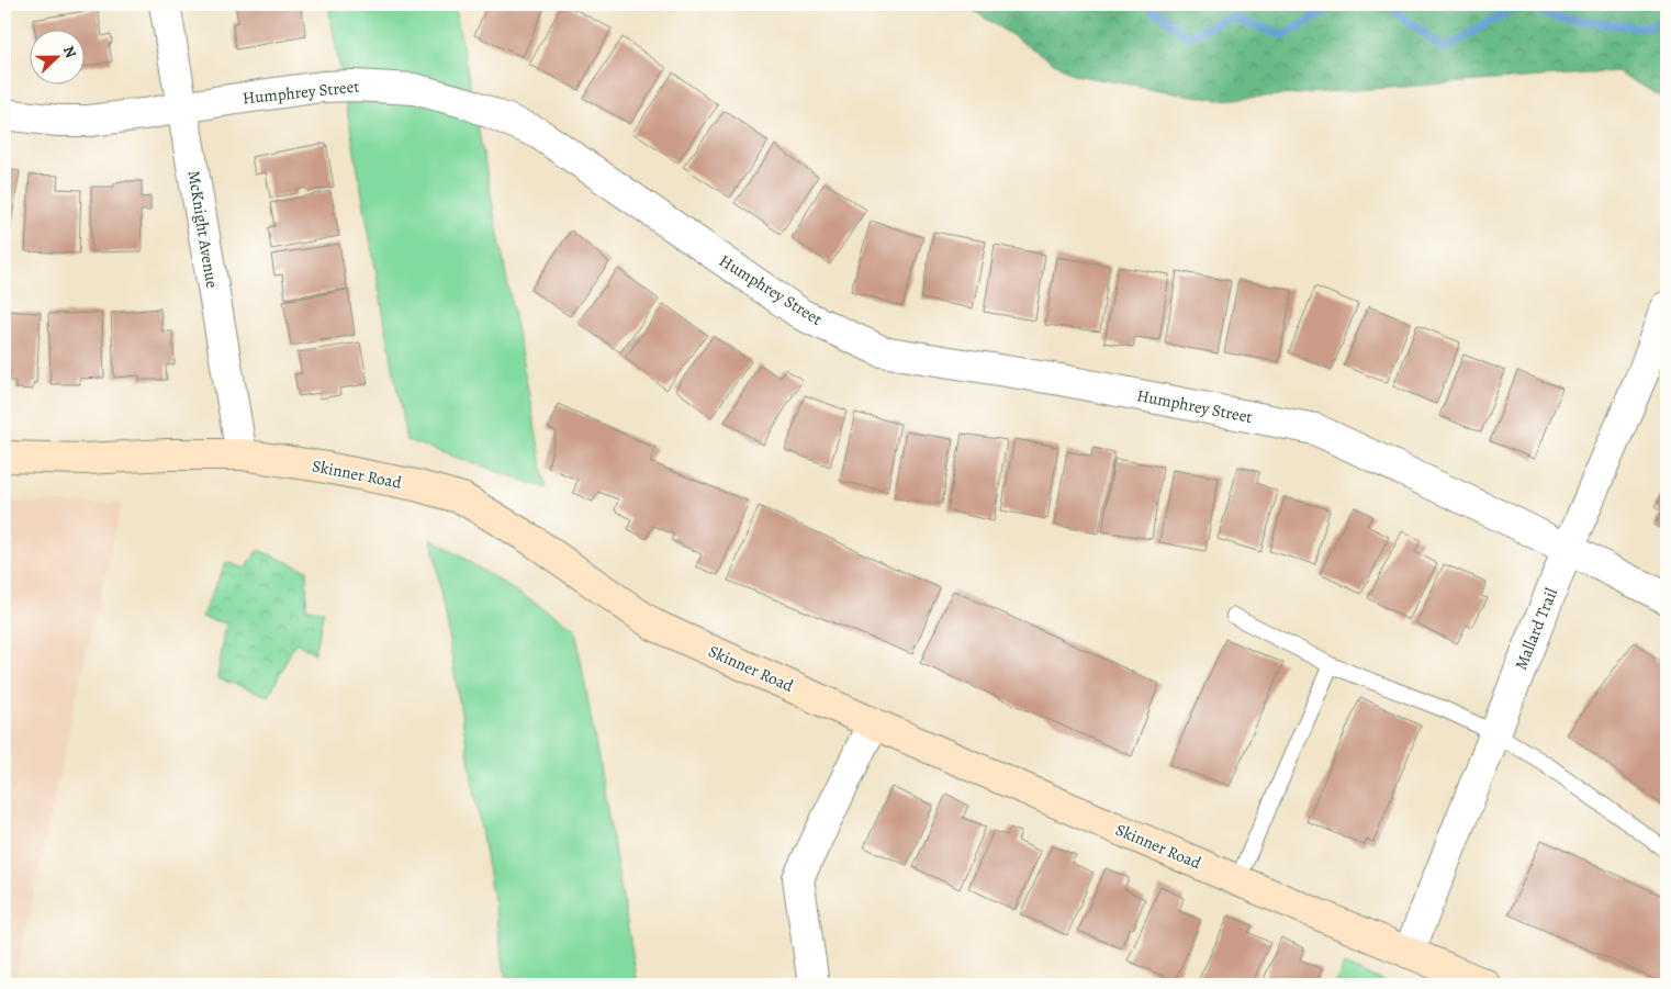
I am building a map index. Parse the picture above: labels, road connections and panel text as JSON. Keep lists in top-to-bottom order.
{
  "streets": {
    "street": [
      "Humphrey Street",
      "McKnight Avenue",
      "Skinner Road",
      "Mallard Trail"
    ]
  },
  "crossings": [
    ["Humphrey Street", "McKnight Avenue"],
    ["Humphrey Street", "Mallard Trail"],
    ["McKnight Avenue", "Skinner Road"],
    ["Skinner Road", "Mallard Trail"]
  ],
  "north": "right"
}
